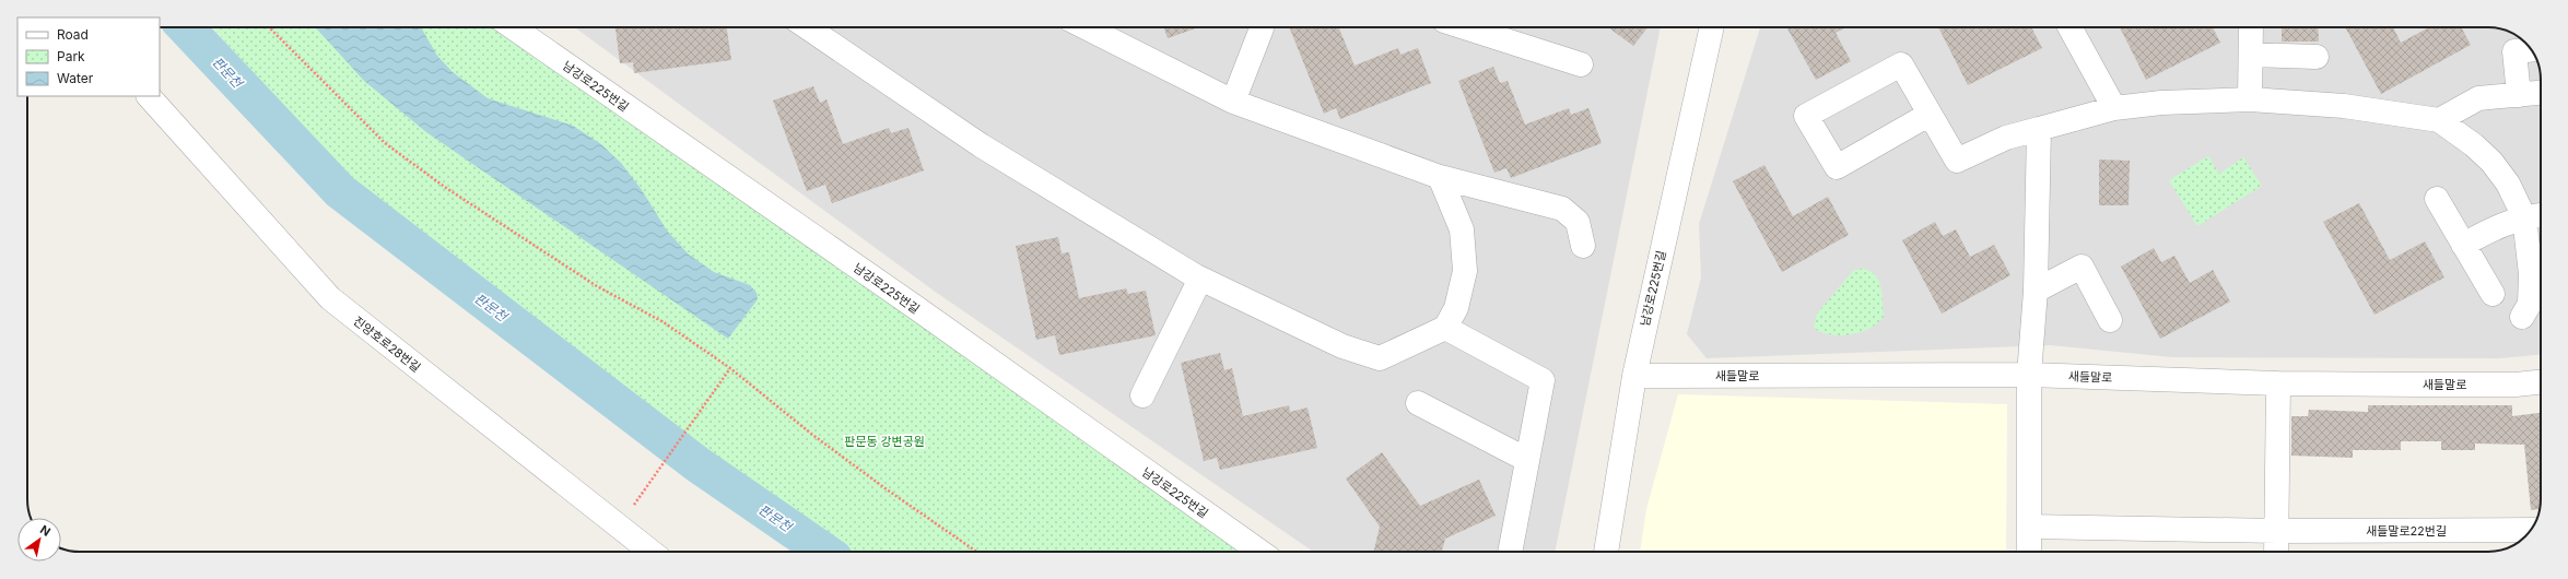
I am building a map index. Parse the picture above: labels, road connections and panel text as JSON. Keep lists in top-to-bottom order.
{
  "streets": {
    "street": [
      "남강로225번길",
      "진양호로28번길",
      "새들말로",
      "새들말로22번길"
    ]
  },
  "crossings": [
    ["남강로225번길", "새들말로"]
  ],
  "water": ["판문천"],
  "parks": ["판문동 강변공원"],
  "legend": ["Road", "Park", "Water"],
  "north": "top right"
}
